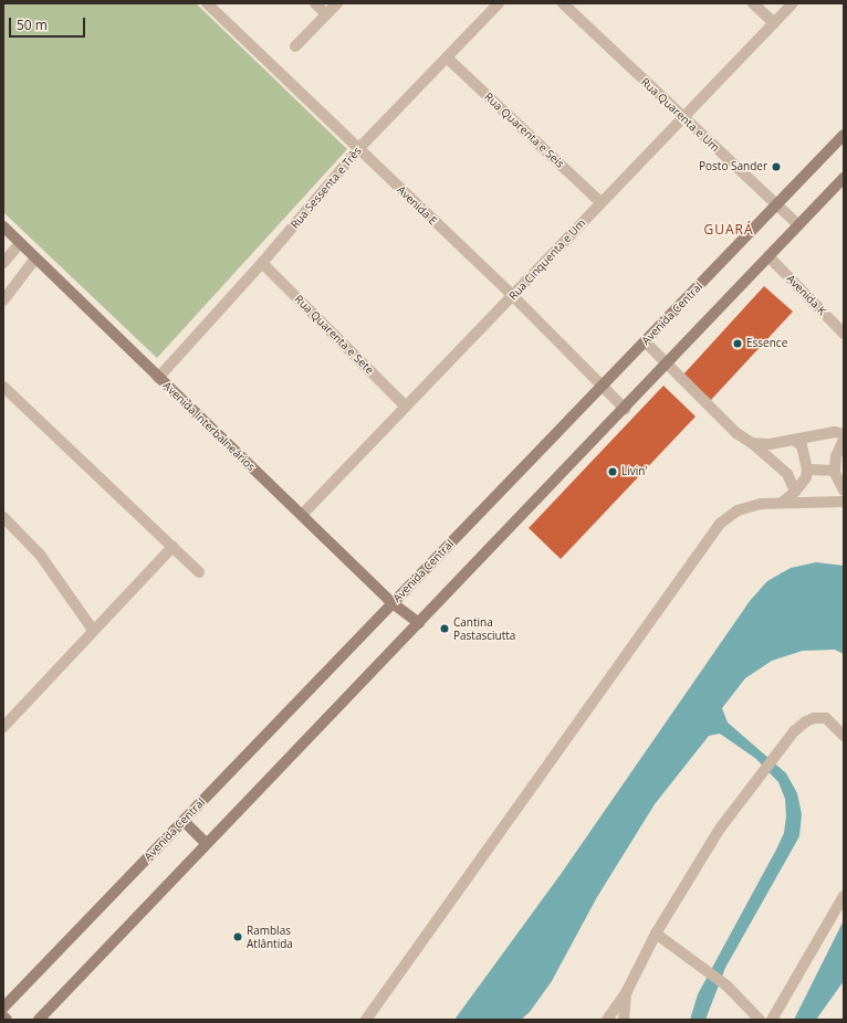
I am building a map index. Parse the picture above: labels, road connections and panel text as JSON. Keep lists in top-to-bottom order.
{
  "streets": {
    "main road": ["Avenida Central", "Avenida Interbalneários"],
    "street": [
      "Rua Quarenta e Um",
      "Rua Quarenta e Seis",
      "Rua Sessenta e Três",
      "Avenida E",
      "Rua Cinquenta e Um",
      "Avenida K",
      "Rua Quarenta e Sete"
    ]
  },
  "crossings": [
    ["Rua Quarenta e Um", "Rua Cinquenta e Um"],
    ["Rua Quarenta e Um", "Avenida Central"],
    ["Rua Quarenta e Seis", "Rua Sessenta e Três"],
    ["Rua Quarenta e Seis", "Rua Cinquenta e Um"],
    ["Rua Sessenta e Três", "Avenida E"],
    ["Rua Sessenta e Três", "Rua Quarenta e Sete"],
    ["Rua Sessenta e Três", "Avenida Interbalneários"],
    ["Avenida E", "Rua Cinquenta e Um"],
    ["Avenida E", "Avenida Central"],
    ["Rua Cinquenta e Um", "Rua Quarenta e Sete"],
    ["Rua Cinquenta e Um", "Avenida Interbalneários"],
    ["Avenida Central", "Avenida Interbalneários"]
  ],
  "districts": ["GUARÁ"],
  "places": [
    "Posto Sander",
    "Essence",
    "Livin'",
    "Cantina Pastasciutta",
    "Ramblas Atlântida"
  ],
  "scale_bar": "50 m"
}
